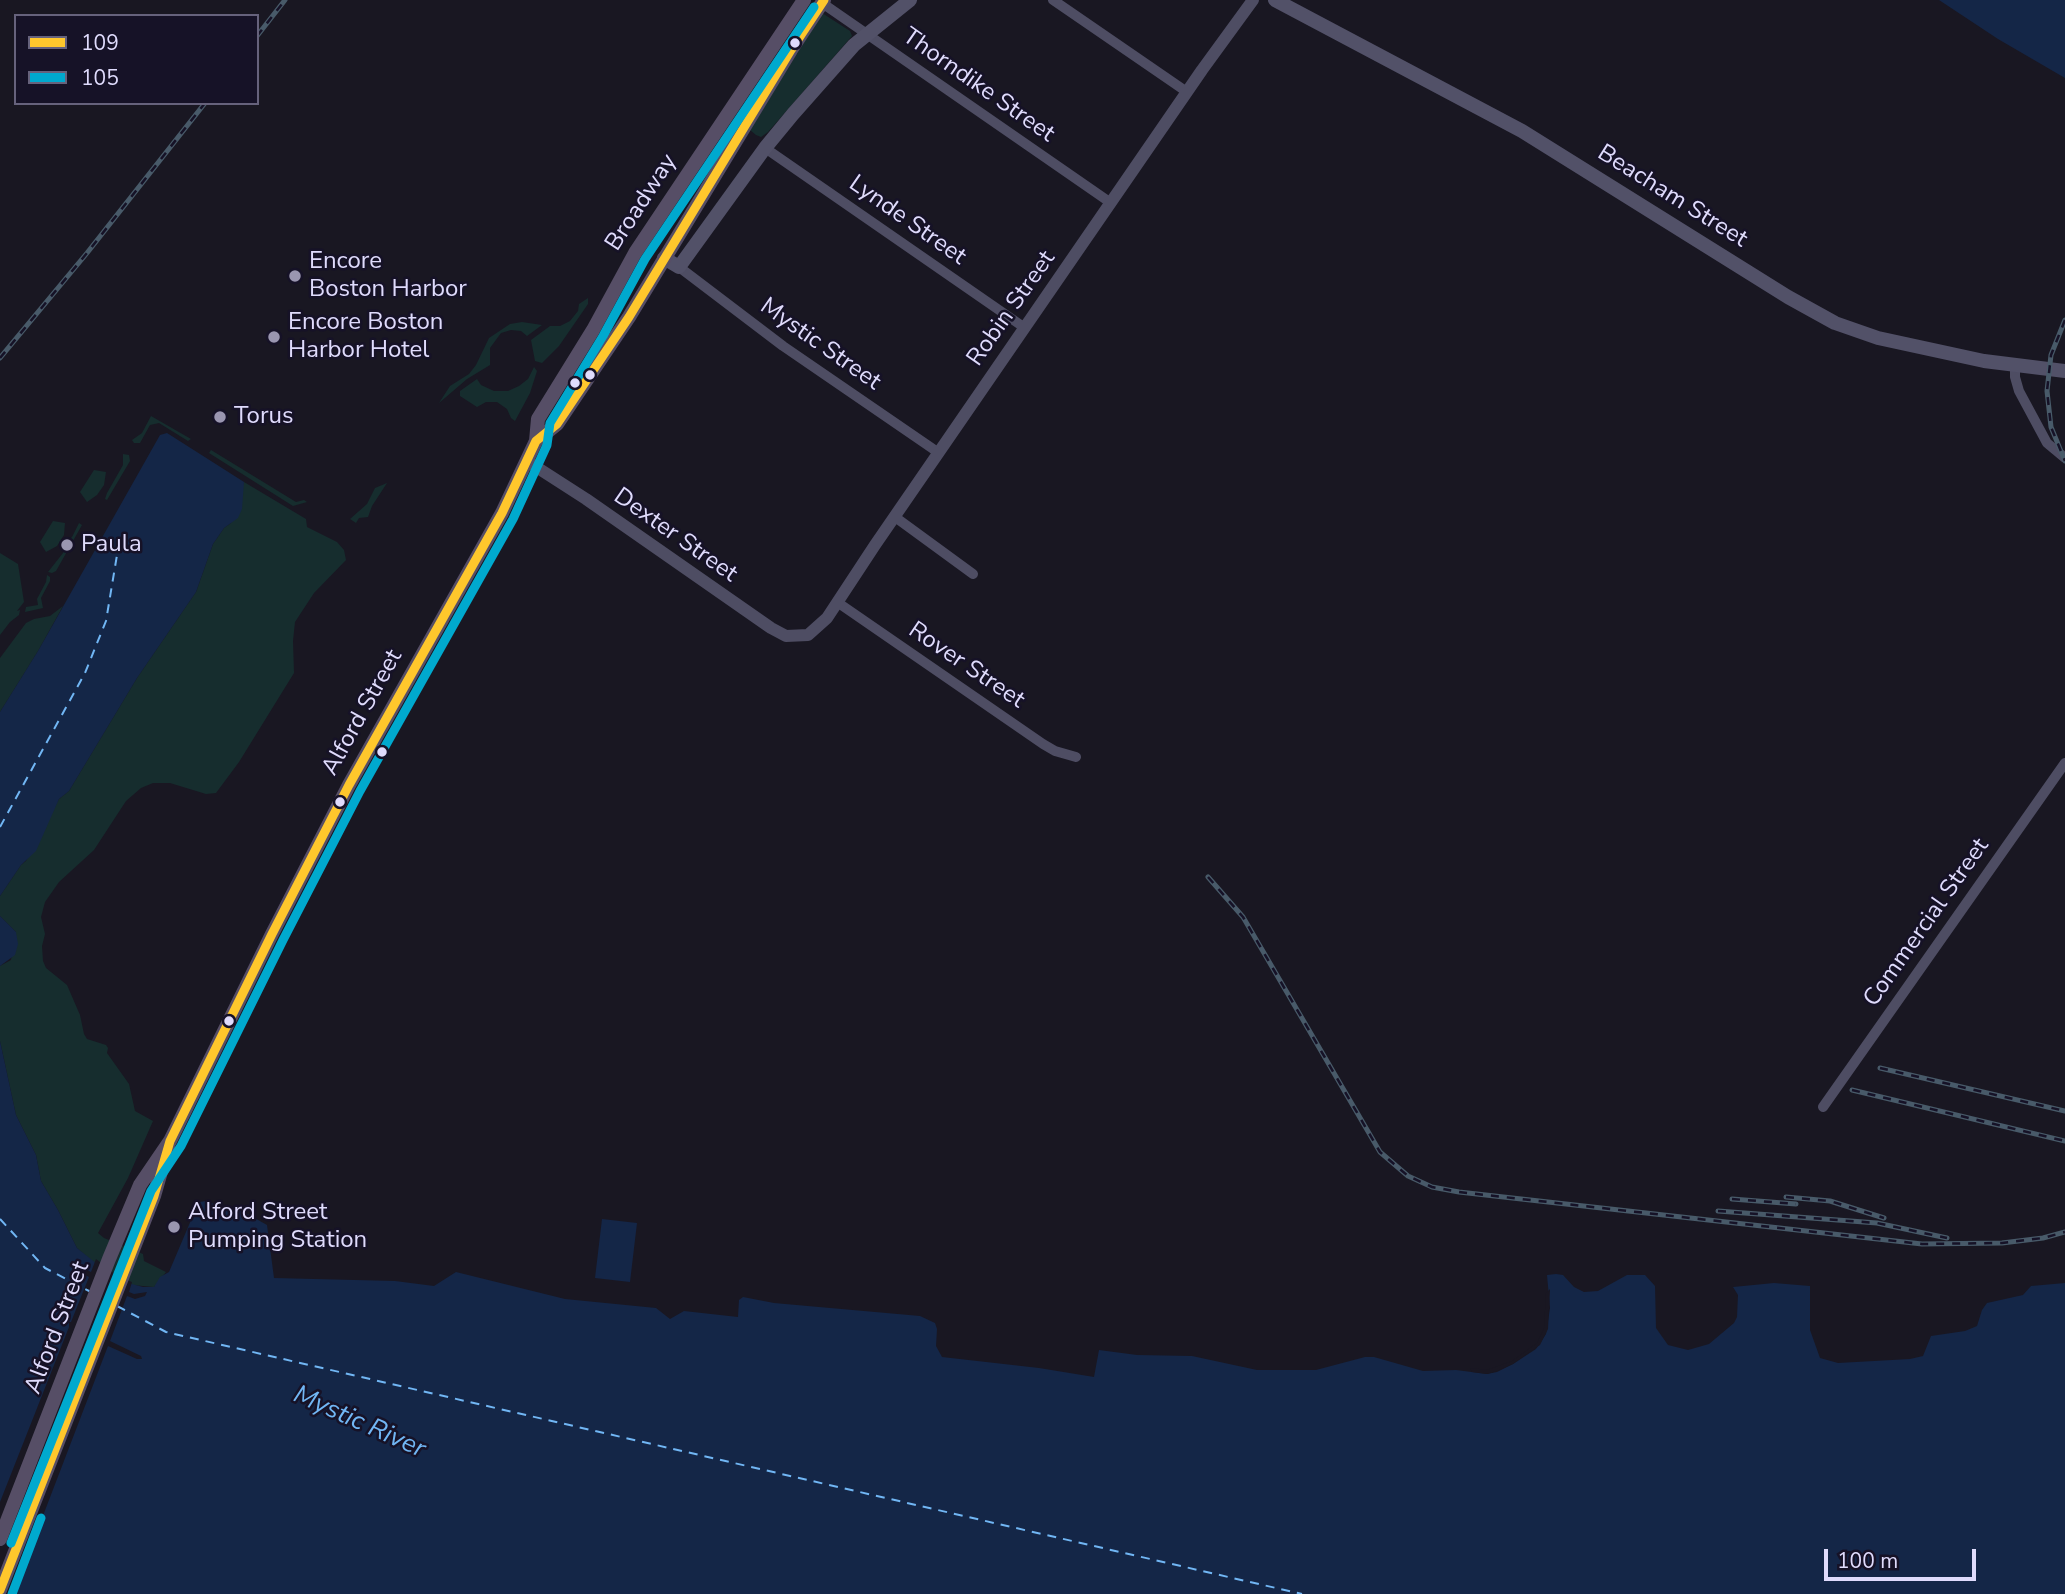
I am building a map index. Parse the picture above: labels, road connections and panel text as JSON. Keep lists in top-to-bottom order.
{
  "streets": {
    "main road": ["Beacham Street", "Broadway", "Alford Street"],
    "street": [
      "Thorndike Street",
      "Lynde Street",
      "Robin Street",
      "Mystic Street",
      "Dexter Street",
      "Rover Street",
      "Commercial Street"
    ]
  },
  "crossings": [
    ["Thorndike Street", "Broadway"],
    ["Thorndike Street", "Robin Street"],
    ["Broadway", "Dexter Street"],
    ["Broadway", "Alford Street"],
    ["Lynde Street", "Robin Street"],
    ["Robin Street", "Mystic Street"],
    ["Robin Street", "Dexter Street"],
    ["Robin Street", "Rover Street"],
    ["Dexter Street", "Alford Street"]
  ],
  "water": ["Mystic River"],
  "places": [
    "Encore Boston Harbor",
    "Encore Boston Harbor Hotel",
    "Torus",
    "Paula",
    "Alford Street Pumping Station"
  ],
  "lines": ["transit line 109", "transit line 105"],
  "legend": ["109", "105"],
  "scale_bar": "100 m"
}
